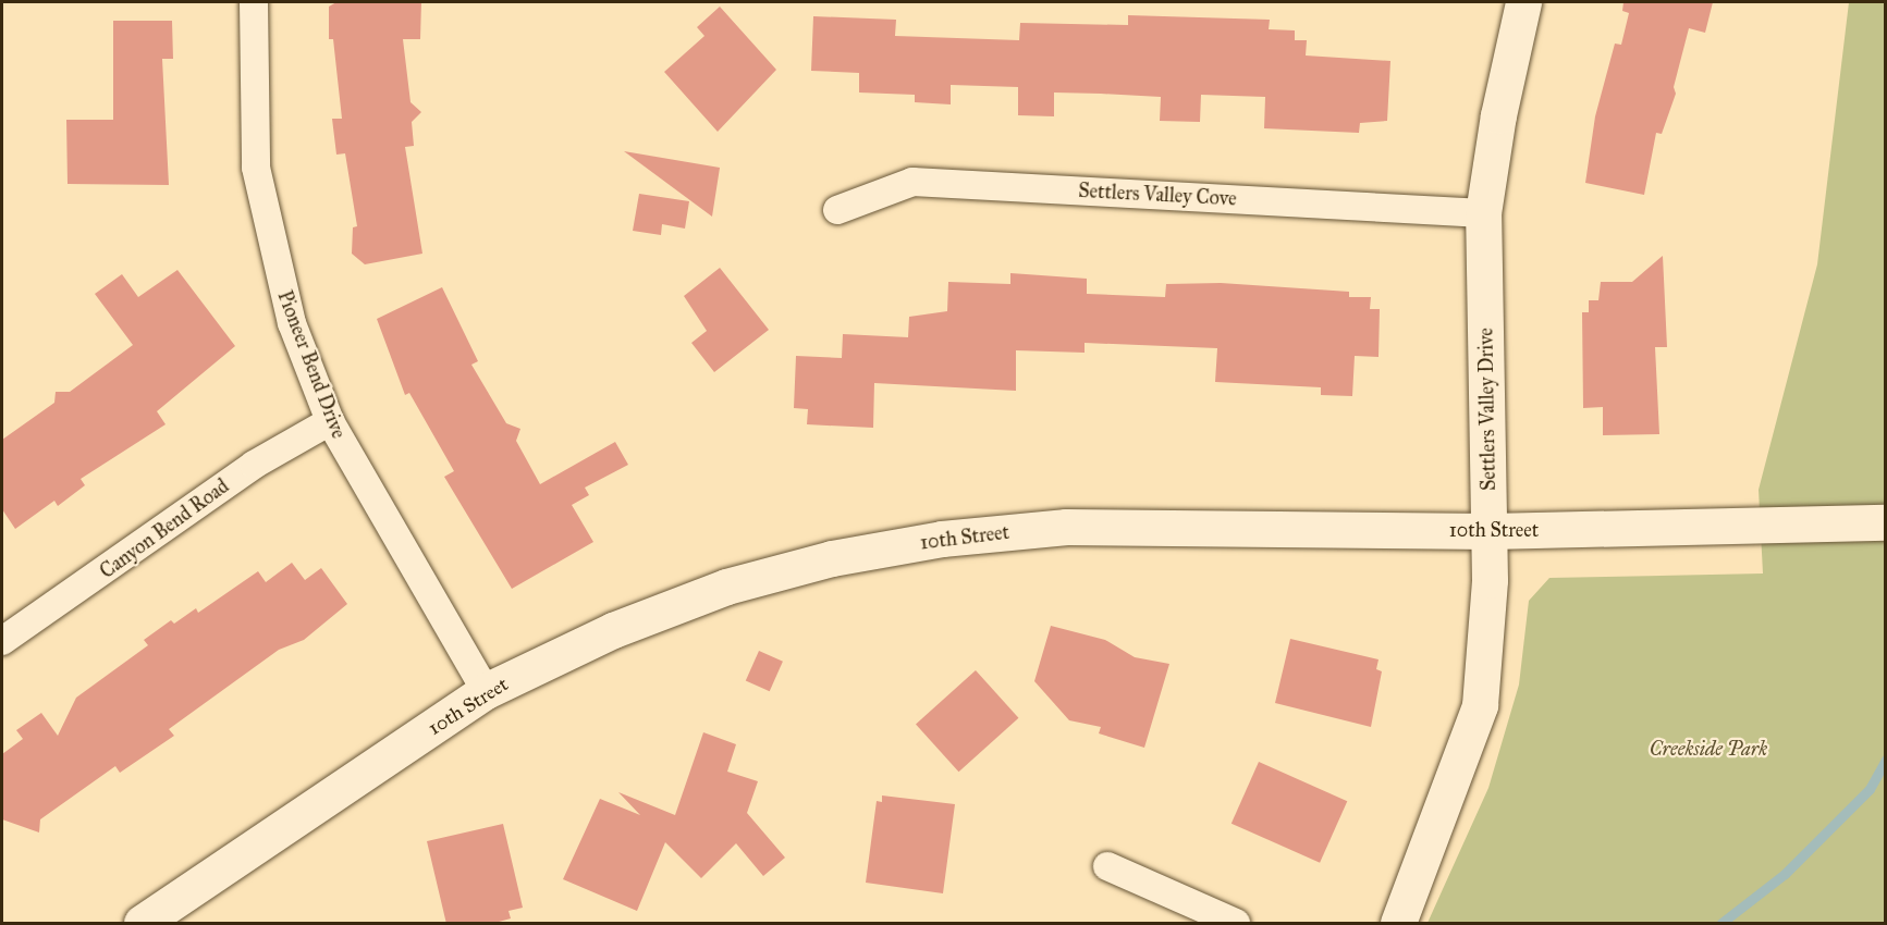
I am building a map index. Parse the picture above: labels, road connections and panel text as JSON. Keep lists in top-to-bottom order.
{
  "streets": {
    "street": [
      "Settlers Valley Cove",
      "Pioneer Bend Drive",
      "Settlers Valley Drive",
      "Canyon Bend Road",
      "10th Street"
    ]
  },
  "crossings": [
    ["Settlers Valley Cove", "Settlers Valley Drive"],
    ["Pioneer Bend Drive", "Canyon Bend Road"],
    ["Pioneer Bend Drive", "10th Street"],
    ["Settlers Valley Drive", "10th Street"]
  ],
  "parks": ["Creekside Park"]
}
